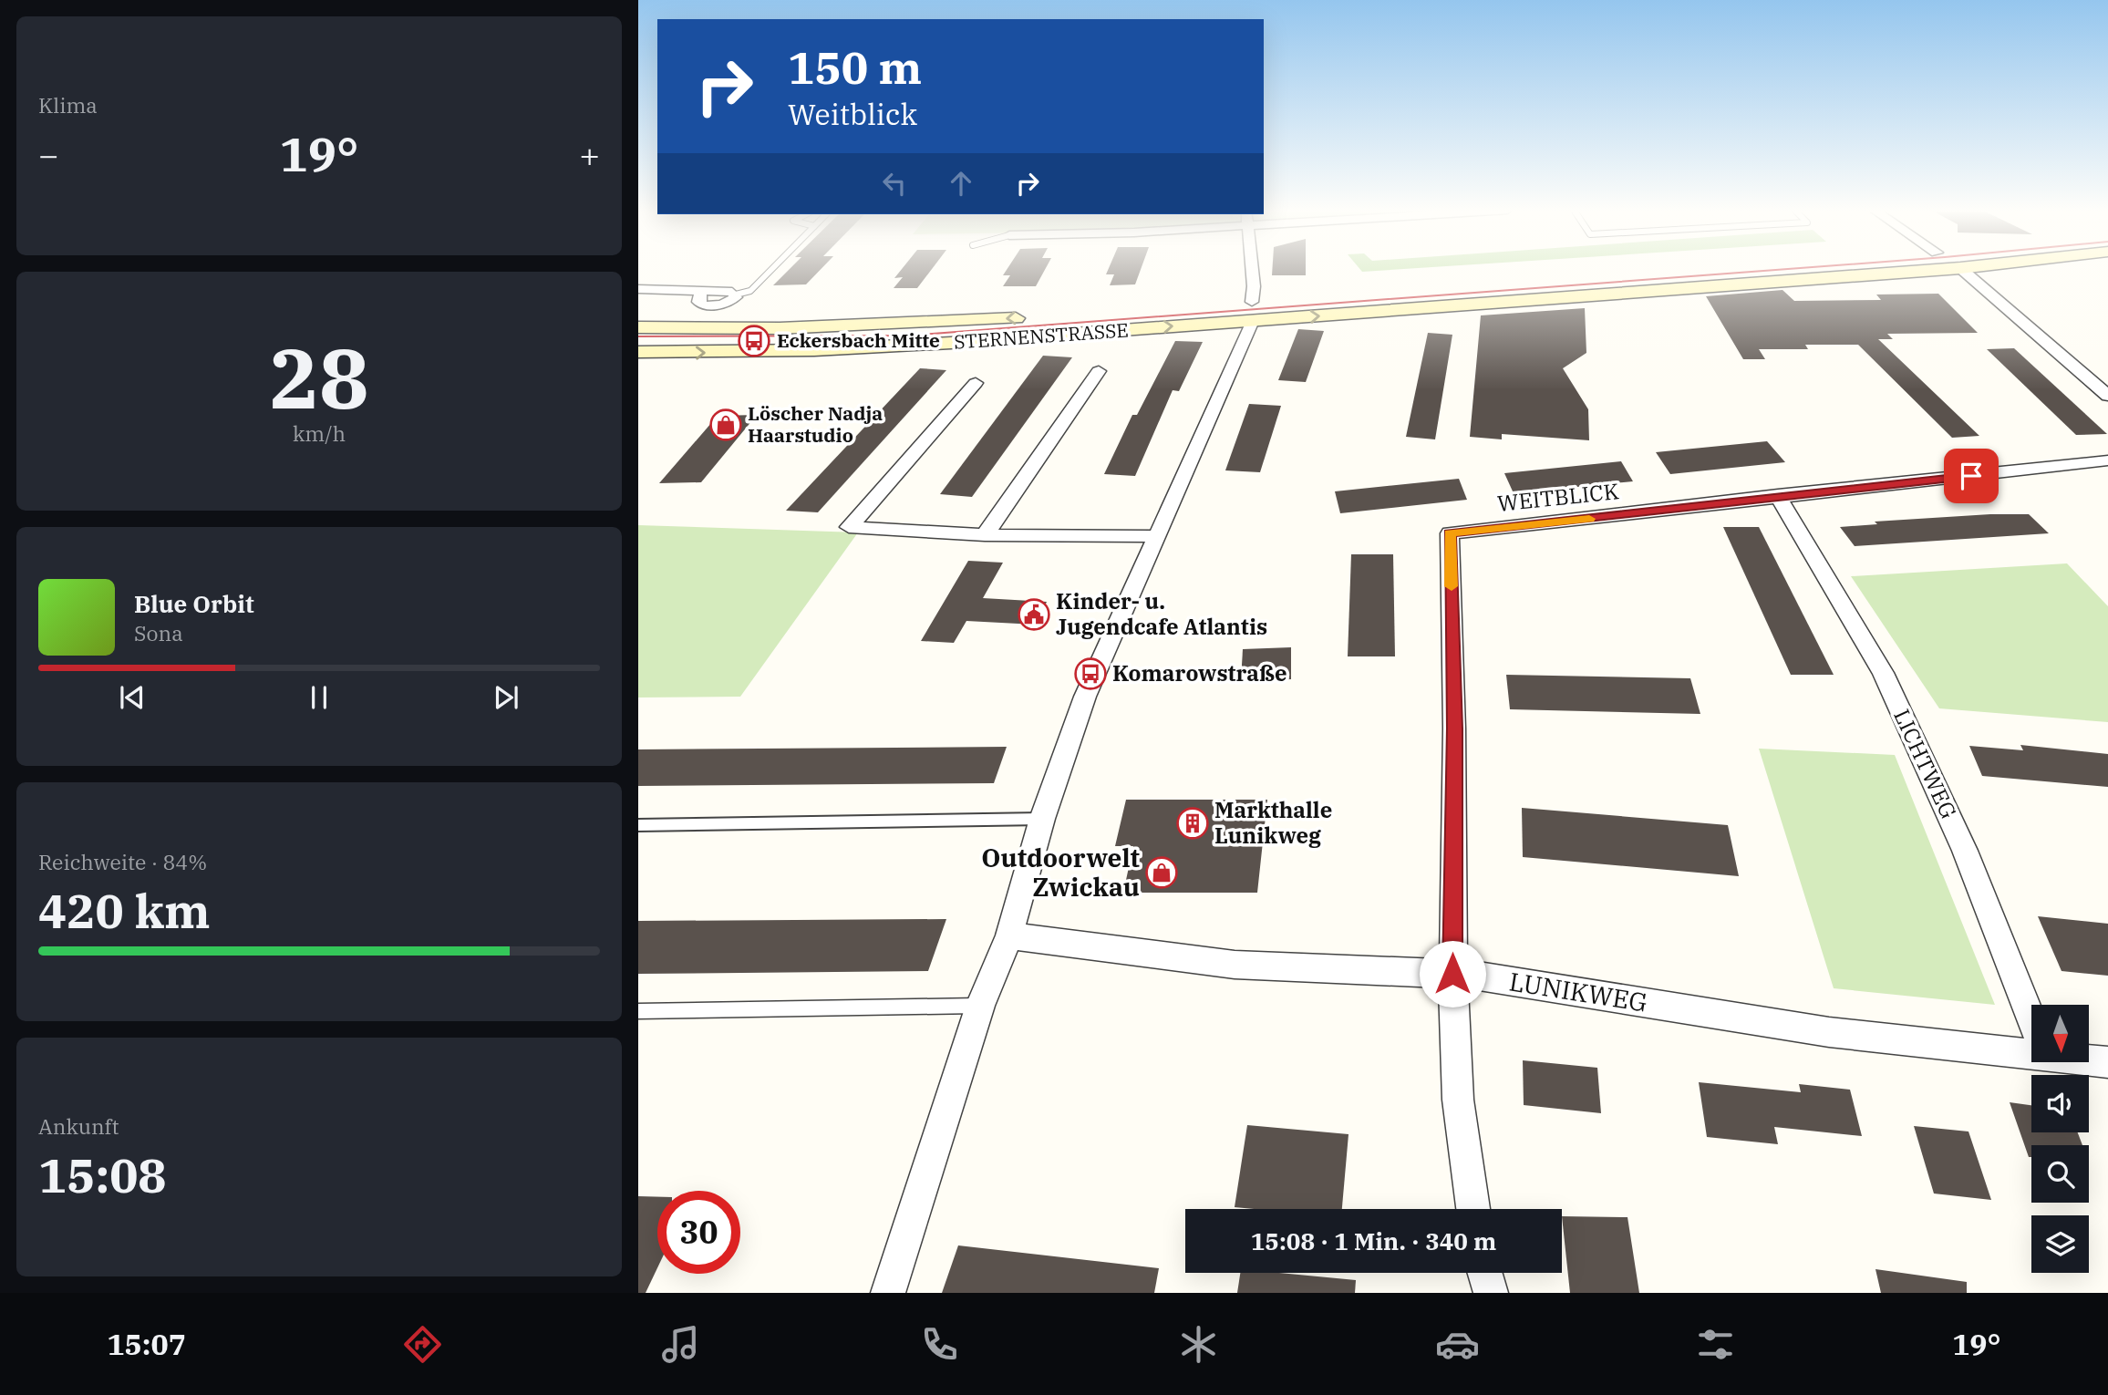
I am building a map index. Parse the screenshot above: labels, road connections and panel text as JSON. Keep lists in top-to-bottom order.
{
  "streets": {
    "street": [
      "STERNENSTRASSE",
      "WEITBLICK",
      "LICHTWEG",
      "LUNIKWEG"
    ]
  },
  "crossings": [
    ["WEITBLICK", "LICHTWEG"],
    ["WEITBLICK", "LUNIKWEG"]
  ],
  "places": {
    "bus stop": ["Eckersbach Mitte", "Komarowstraße"],
    "shop": ["Löscher Nadja Haarstudio", "Outdoorwelt Zwickau"],
    "public building": ["Kinder- u. Jugendcafe Atlantis"],
    "building": ["Markthalle Lunikweg"]
  },
  "north": "bottom",
  "page": {
    "tile": [
      "Klima",
      ["28", "km/h"],
      ["Reichweite · 84%", "420 km"],
      ["Ankunft", "15:08"]
    ],
    "turn": ["150 m", "Weitblick"],
    "heat": ["−", "19°", "+"],
    "song": ["Blue Orbit", "Sona"],
    "limit": "30",
    "trip": "15:08 · 1 Min. · 340 m",
    "tabs": ["15:07", "19°"]
  }
}
